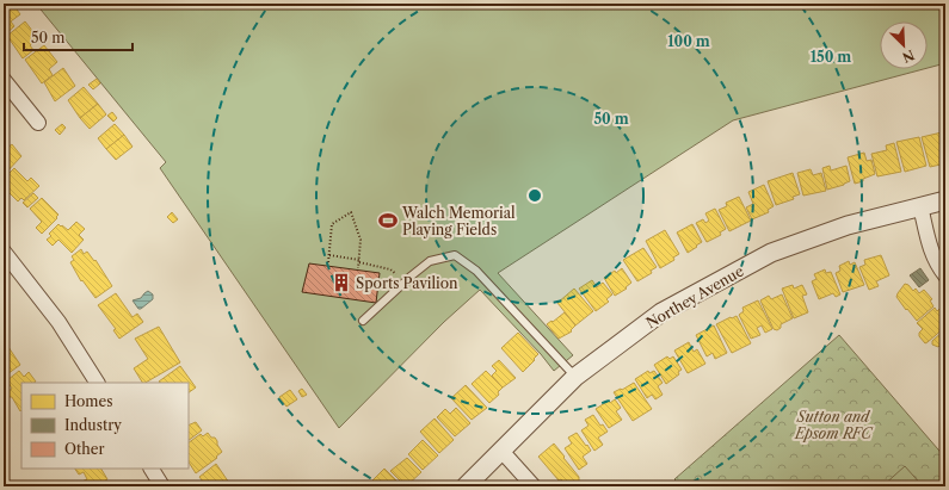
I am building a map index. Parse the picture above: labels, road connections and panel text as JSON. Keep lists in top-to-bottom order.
{
  "streets": {
    "street": ["Northey Avenue"]
  },
  "parks": ["Sutton and Epsom RFC"],
  "places": {
    "sports": ["Walch Memorial Playing Fields"],
    "building": ["Sports Pavilion"]
  },
  "legend": ["Homes", "Industry", "Other"],
  "scale_bar": "50 m",
  "north": "bottom right",
  "rings": ["100 m", "150 m", "50 m"]
}
